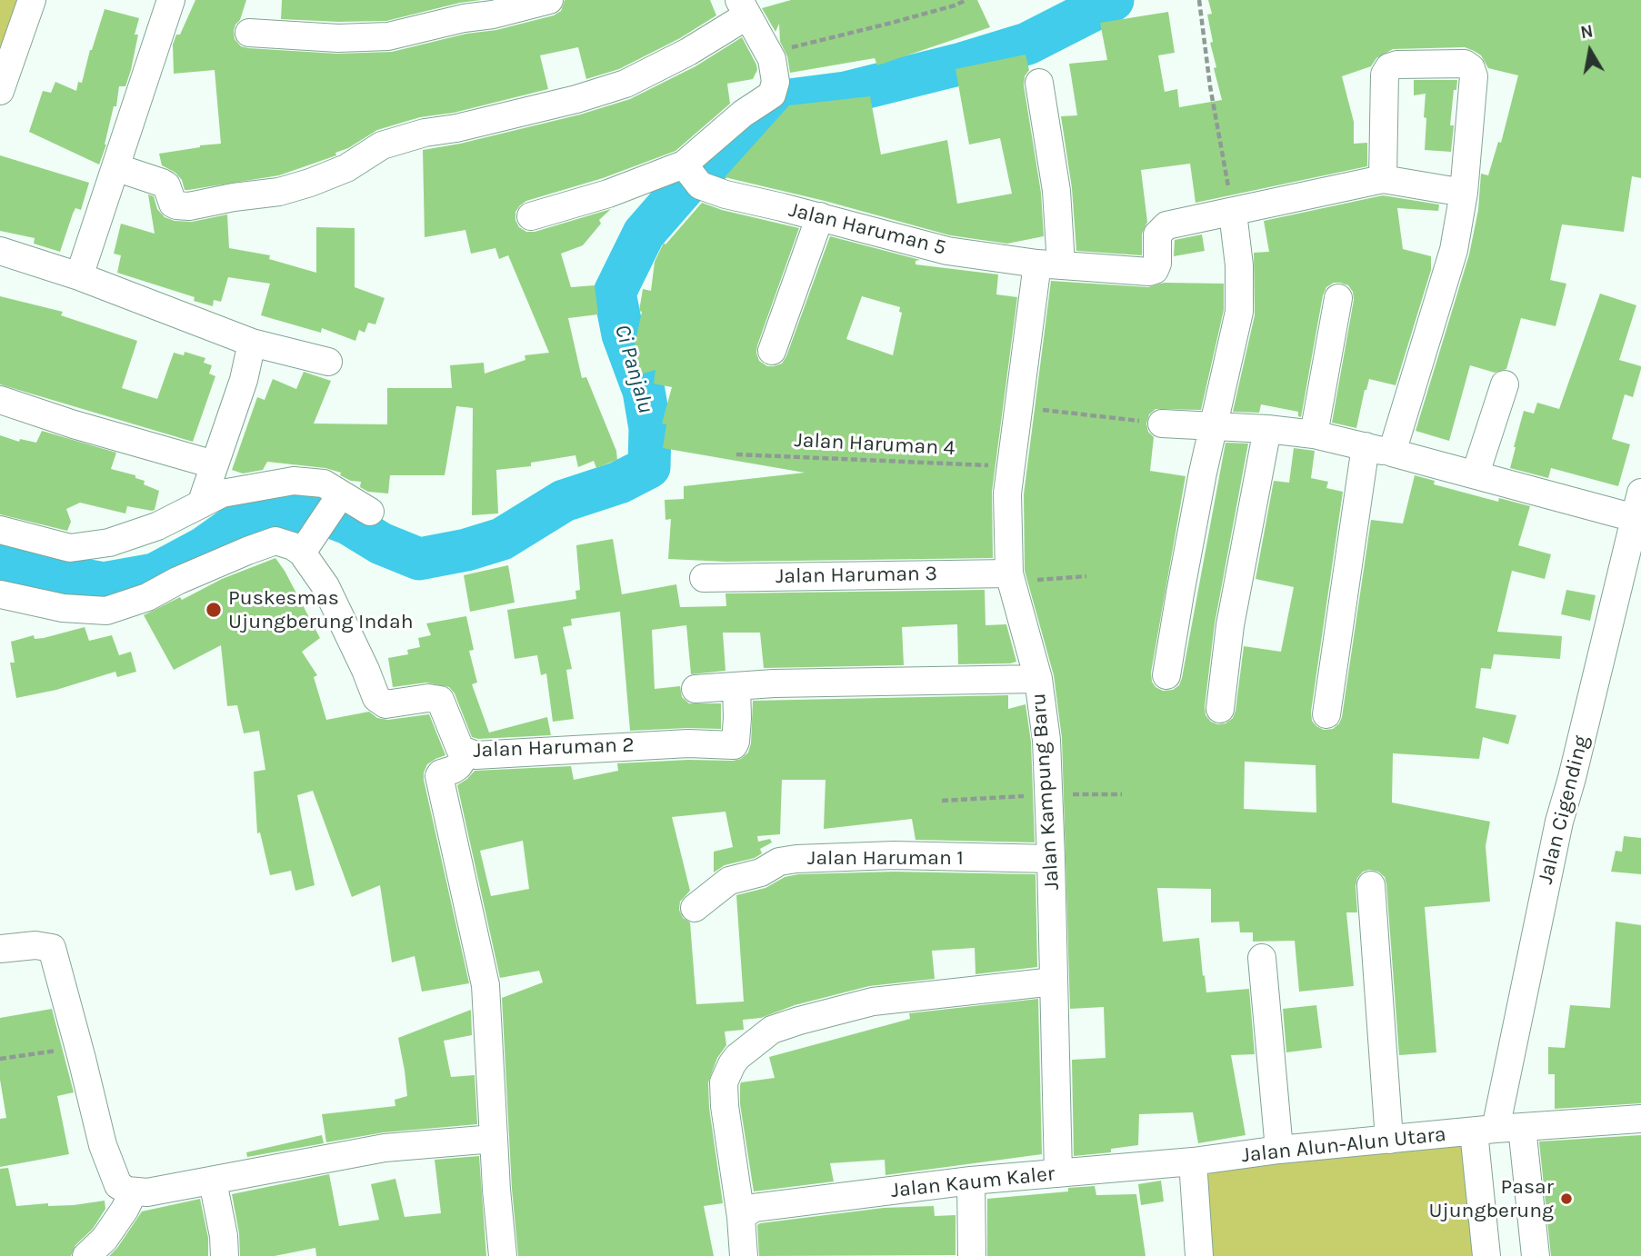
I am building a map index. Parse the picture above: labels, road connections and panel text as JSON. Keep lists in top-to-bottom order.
{
  "streets": {
    "street": [
      "Jalan Haruman 5",
      "Jalan Haruman 3",
      "Jalan Haruman 2",
      "Jalan Kampung Baru",
      "Jalan Cigending",
      "Jalan Haruman 1",
      "Jalan Alun-Alun Utara",
      "Jalan Kaum Kaler"
    ],
    "path": ["Jalan Haruman 4"]
  },
  "crossings": [
    ["Jalan Haruman 5", "Jalan Kampung Baru"],
    ["Jalan Haruman 4", "Jalan Kampung Baru"],
    ["Jalan Haruman 3", "Jalan Kampung Baru"],
    ["Jalan Kampung Baru", "Jalan Haruman 1"],
    ["Jalan Kampung Baru", "Jalan Kaum Kaler"],
    ["Jalan Cigending", "Jalan Alun-Alun Utara"],
    ["Jalan Alun-Alun Utara", "Jalan Kaum Kaler"]
  ],
  "water": ["Ci Panjalu"],
  "places": ["Puskesmas Ujungberung Indah", "Pasar Ujungberung"],
  "north": "top"
}
